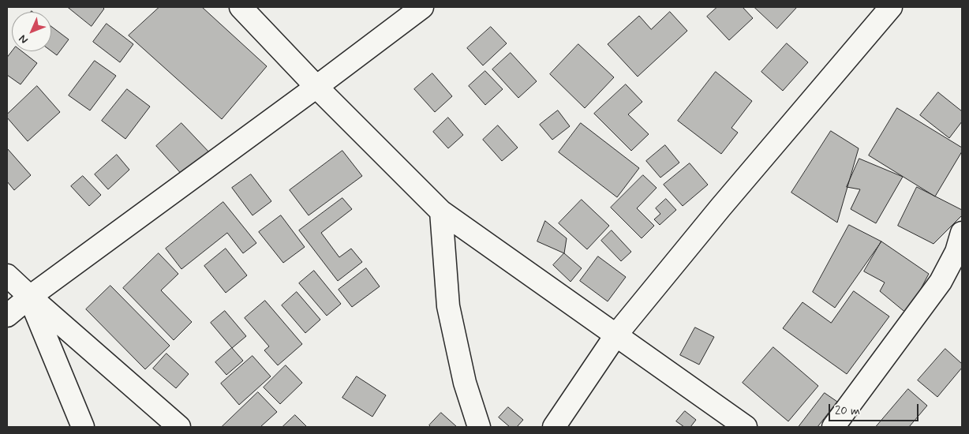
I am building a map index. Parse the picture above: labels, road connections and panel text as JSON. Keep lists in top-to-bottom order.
{
  "scale_bar": "20 m",
  "north": "bottom left"
}
